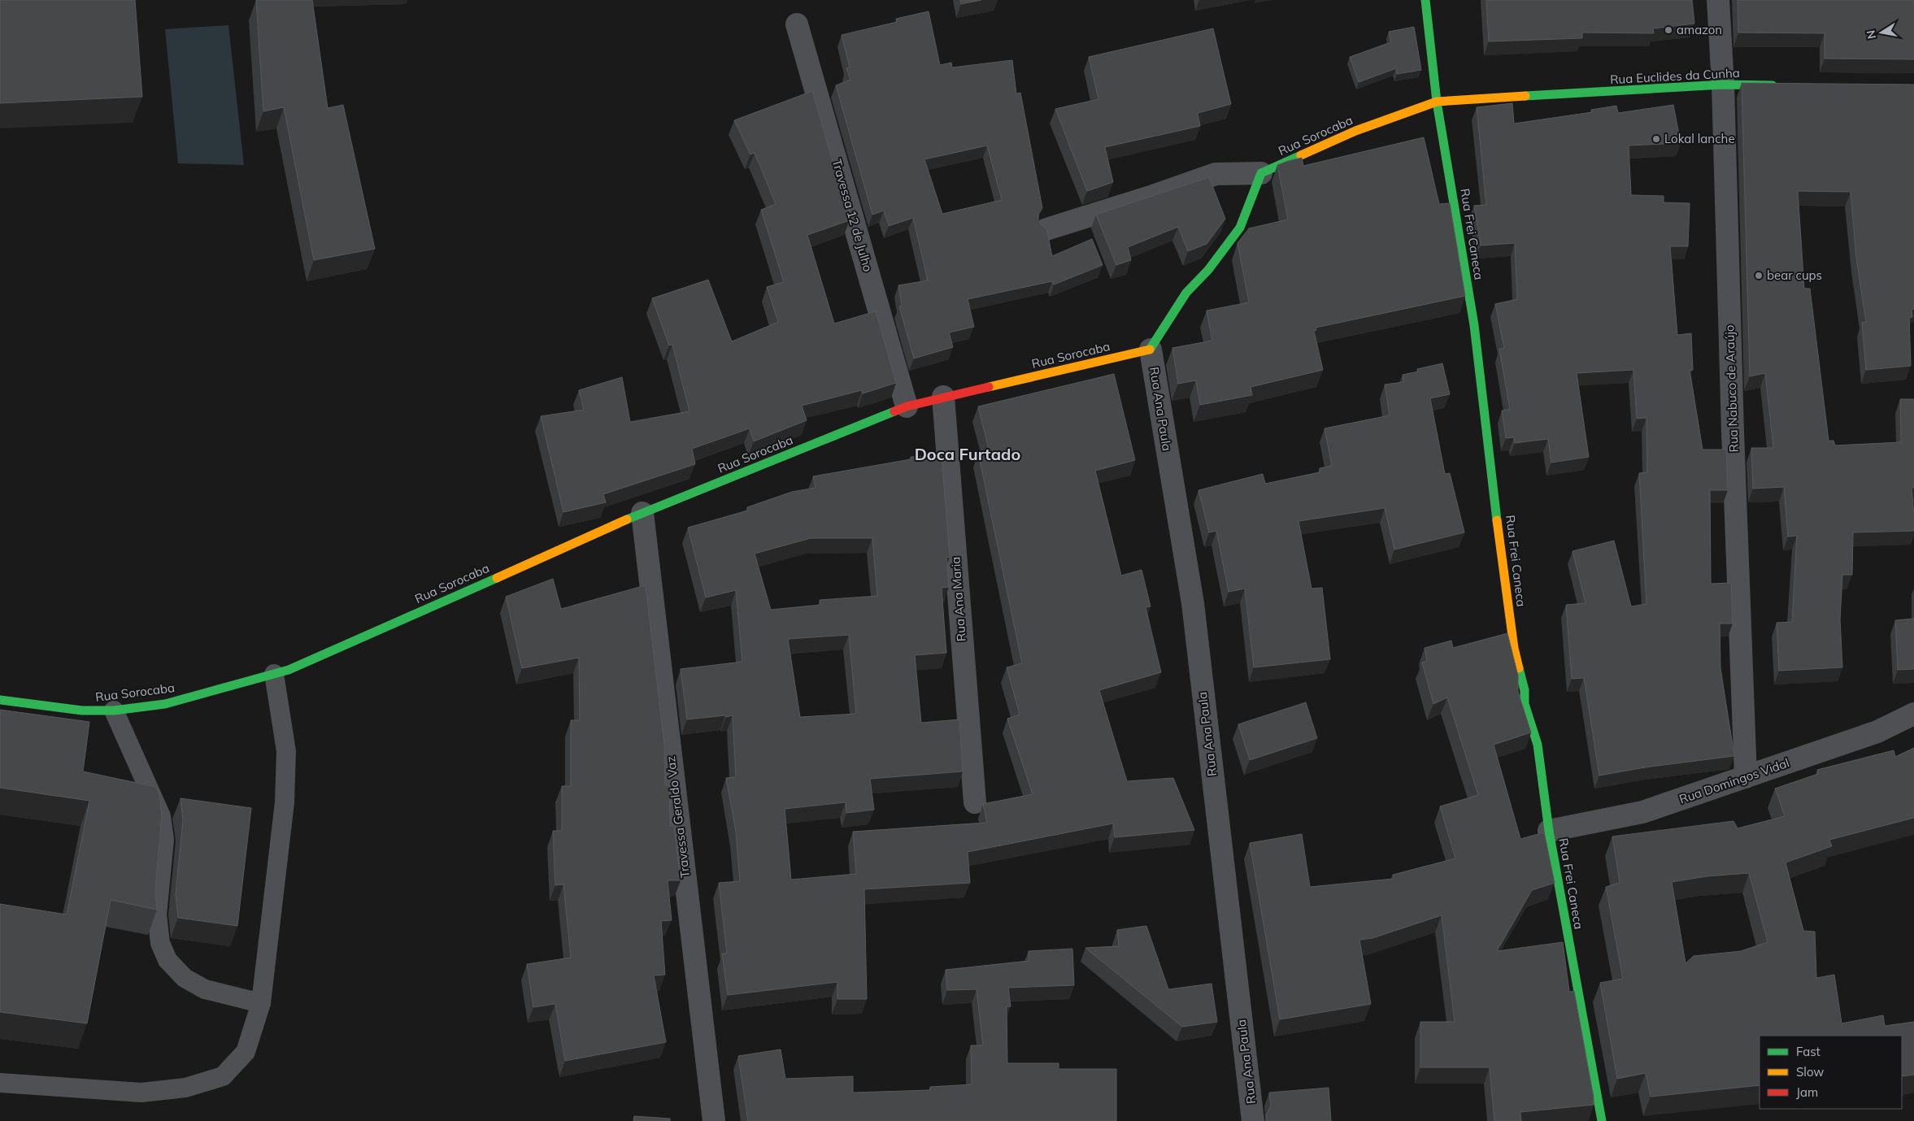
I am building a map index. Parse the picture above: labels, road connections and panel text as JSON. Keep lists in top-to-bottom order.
{
  "streets": {
    "street": [
      "Rua Euclides da Cunha",
      "Rua Sorocaba",
      "Travessa 12 de Julho",
      "Rua Frei Caneca",
      "Rua Nabuco de Araújo",
      "Rua Ana Paula",
      "Rua Ana Maria",
      "Rua Domingos Vidal",
      "Travessa Geraldo Vaz"
    ]
  },
  "crossings": [
    ["Rua Euclides da Cunha", "Rua Sorocaba"],
    ["Rua Euclides da Cunha", "Rua Frei Caneca"],
    ["Rua Euclides da Cunha", "Rua Nabuco de Araújo"],
    ["Rua Sorocaba", "Travessa 12 de Julho"],
    ["Rua Sorocaba", "Rua Frei Caneca"],
    ["Rua Sorocaba", "Rua Ana Paula"],
    ["Rua Sorocaba", "Rua Ana Maria"],
    ["Rua Sorocaba", "Travessa Geraldo Vaz"],
    ["Rua Frei Caneca", "Rua Domingos Vidal"],
    ["Rua Nabuco de Araújo", "Rua Domingos Vidal"]
  ],
  "districts": ["Doca Furtado"],
  "places": ["amazon", "Lokal lanche", "bear cups"],
  "legend": ["Fast", "Slow", "Jam"],
  "north": "left"
}
